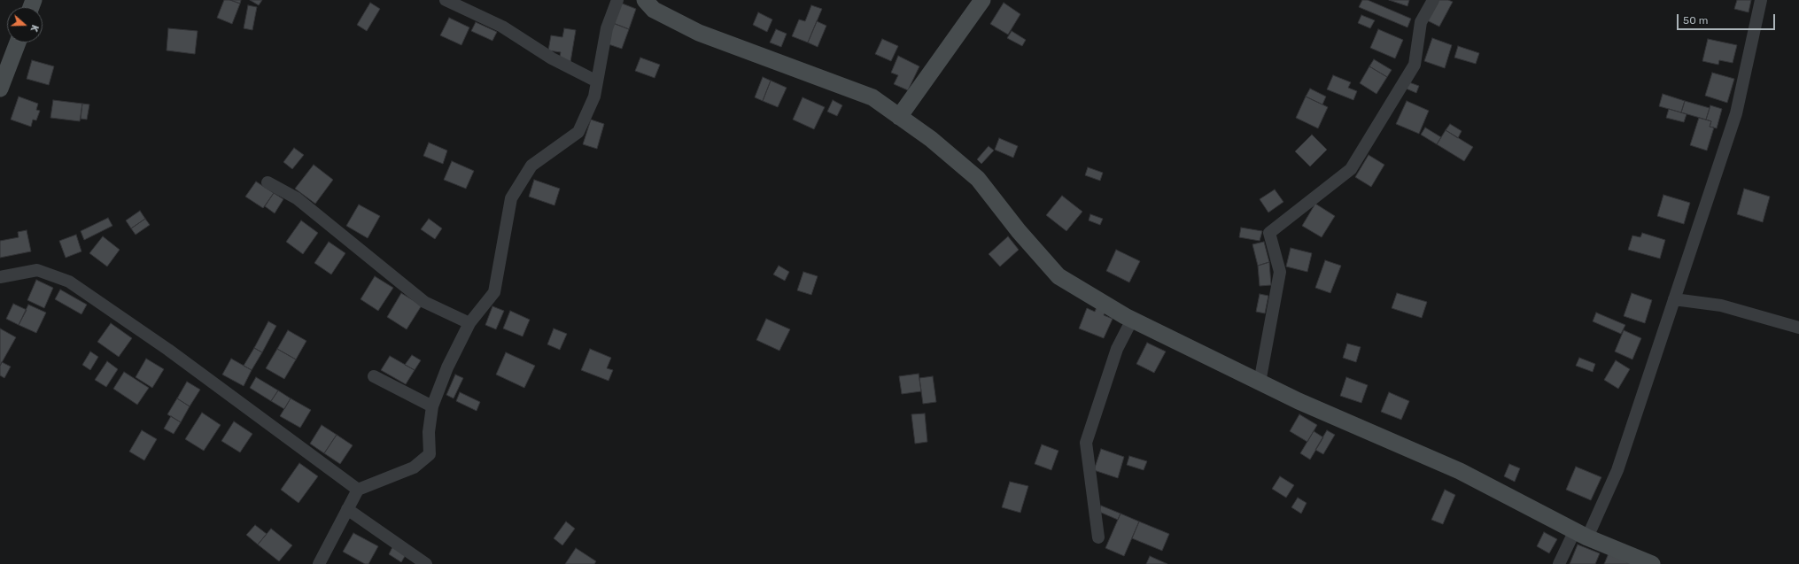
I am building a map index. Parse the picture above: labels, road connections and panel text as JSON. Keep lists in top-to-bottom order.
{
  "scale_bar": "50 m",
  "north": "right"
}
